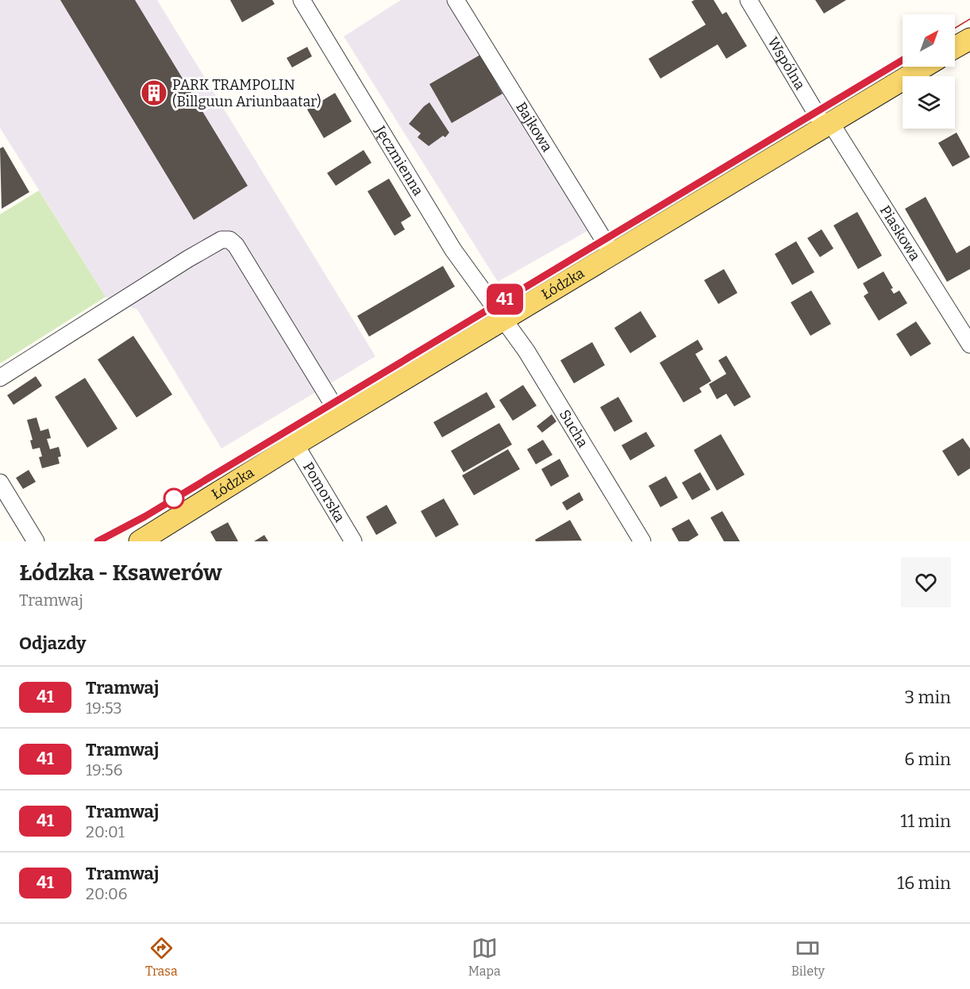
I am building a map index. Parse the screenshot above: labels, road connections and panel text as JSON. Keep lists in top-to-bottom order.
{
  "streets": {
    "main road": ["Łódzka"],
    "street": [
      "Wspólna",
      "Bajkowa",
      "Jęczmienna",
      "Piaskowa",
      "Sucha",
      "Pomorska"
    ]
  },
  "crossings": [
    ["Wspólna", "Piaskowa"],
    ["Wspólna", "Łódzka"],
    ["Bajkowa", "Łódzka"],
    ["Jęczmienna", "Łódzka"],
    ["Jęczmienna", "Sucha"],
    ["Piaskowa", "Łódzka"],
    ["Łódzka", "Sucha"],
    ["Łódzka", "Pomorska"]
  ],
  "places": {
    "building": ["PARK TRAMPOLIN (Billguun Ariunbaatar)"]
  },
  "lines": ["tram line 41"],
  "north": "top right",
  "page": {
    "on_map": "41",
    "heading": [
      ["Łódzka - Ksawerów", "Tramwaj"],
      "Odjazdy"
    ],
    "list": [
      {
        "mark": "41",
        "name": "Tramwaj",
        "note": "19:53",
        "value": "3 min"
      },
      {
        "mark": "41",
        "name": "Tramwaj",
        "note": "19:56",
        "value": "6 min"
      },
      {
        "mark": "41",
        "name": "Tramwaj",
        "note": "20:01",
        "value": "11 min"
      },
      {
        "mark": "41",
        "name": "Tramwaj",
        "note": "20:06",
        "value": "16 min"
      }
    ],
    "tabs": ["Trasa", "Mapa", "Bilety"]
  }
}
